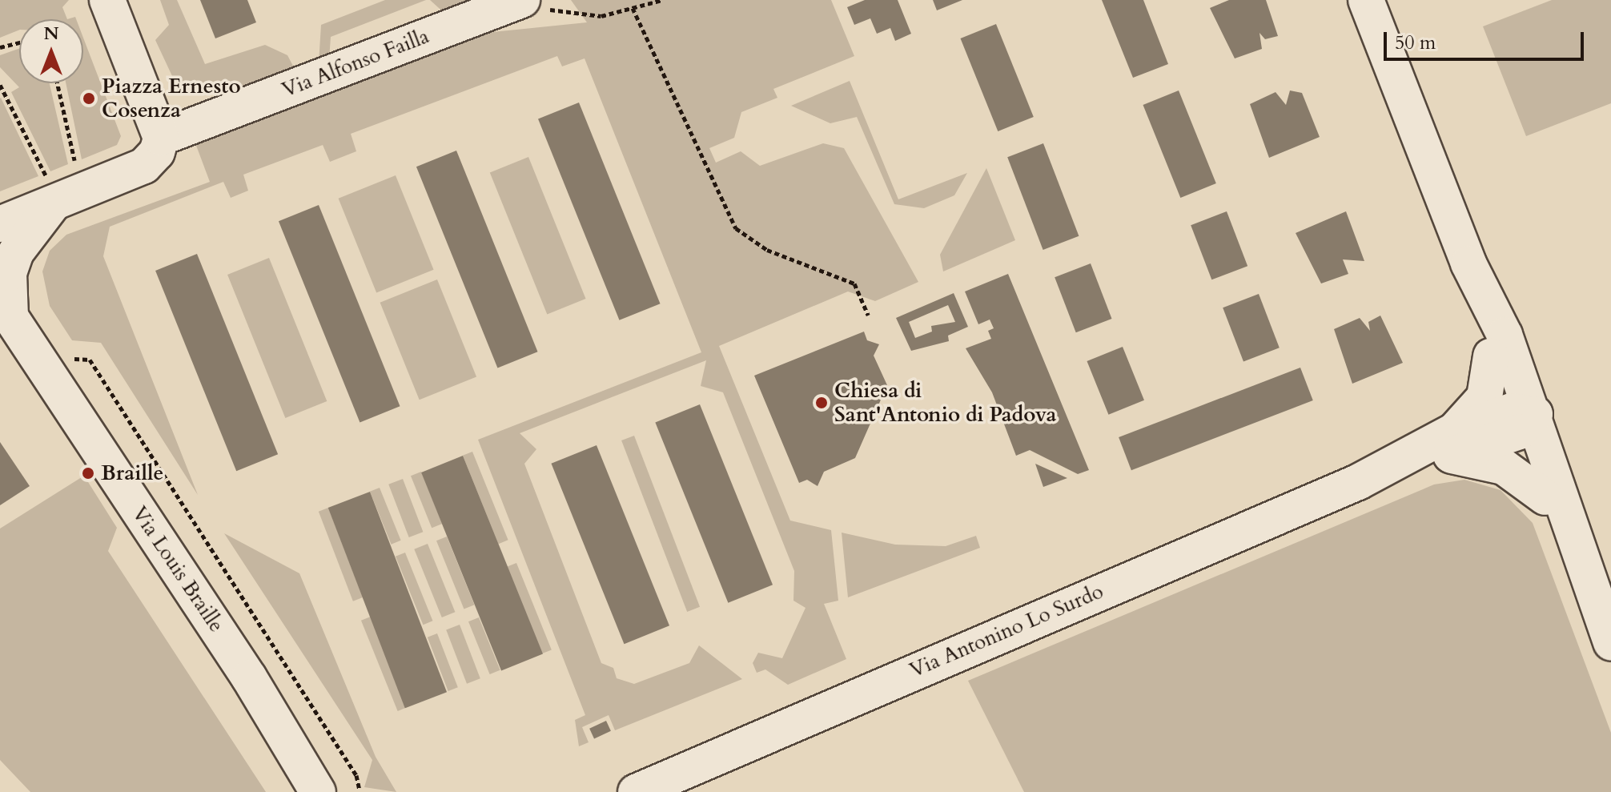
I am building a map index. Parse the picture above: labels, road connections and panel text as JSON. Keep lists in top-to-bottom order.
{
  "streets": {
    "street": ["Via Alfonso Failla", "Via Louis Braille", "Via Antonino Lo Surdo"]
  },
  "places": ["Piazza Ernesto Cosenza", "Chiesa di Sant'Antonio di Padova", "Braille"],
  "scale_bar": "50 m",
  "north": "top"
}
